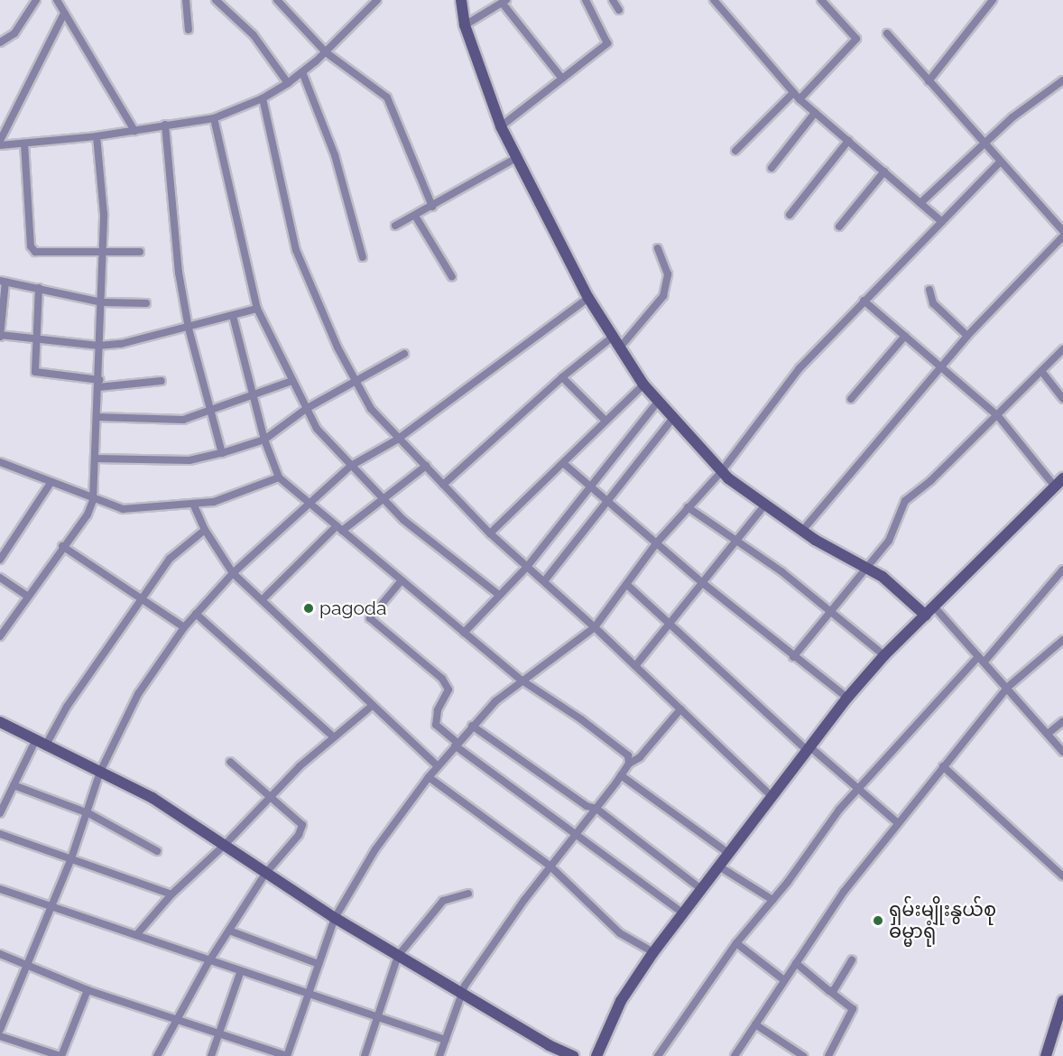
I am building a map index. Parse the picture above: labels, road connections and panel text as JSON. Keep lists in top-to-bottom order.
{
  "places": ["pagoda", "ရှမ်းမျိုးနွယ်စု ဓမ္မာရုံ"]
}
